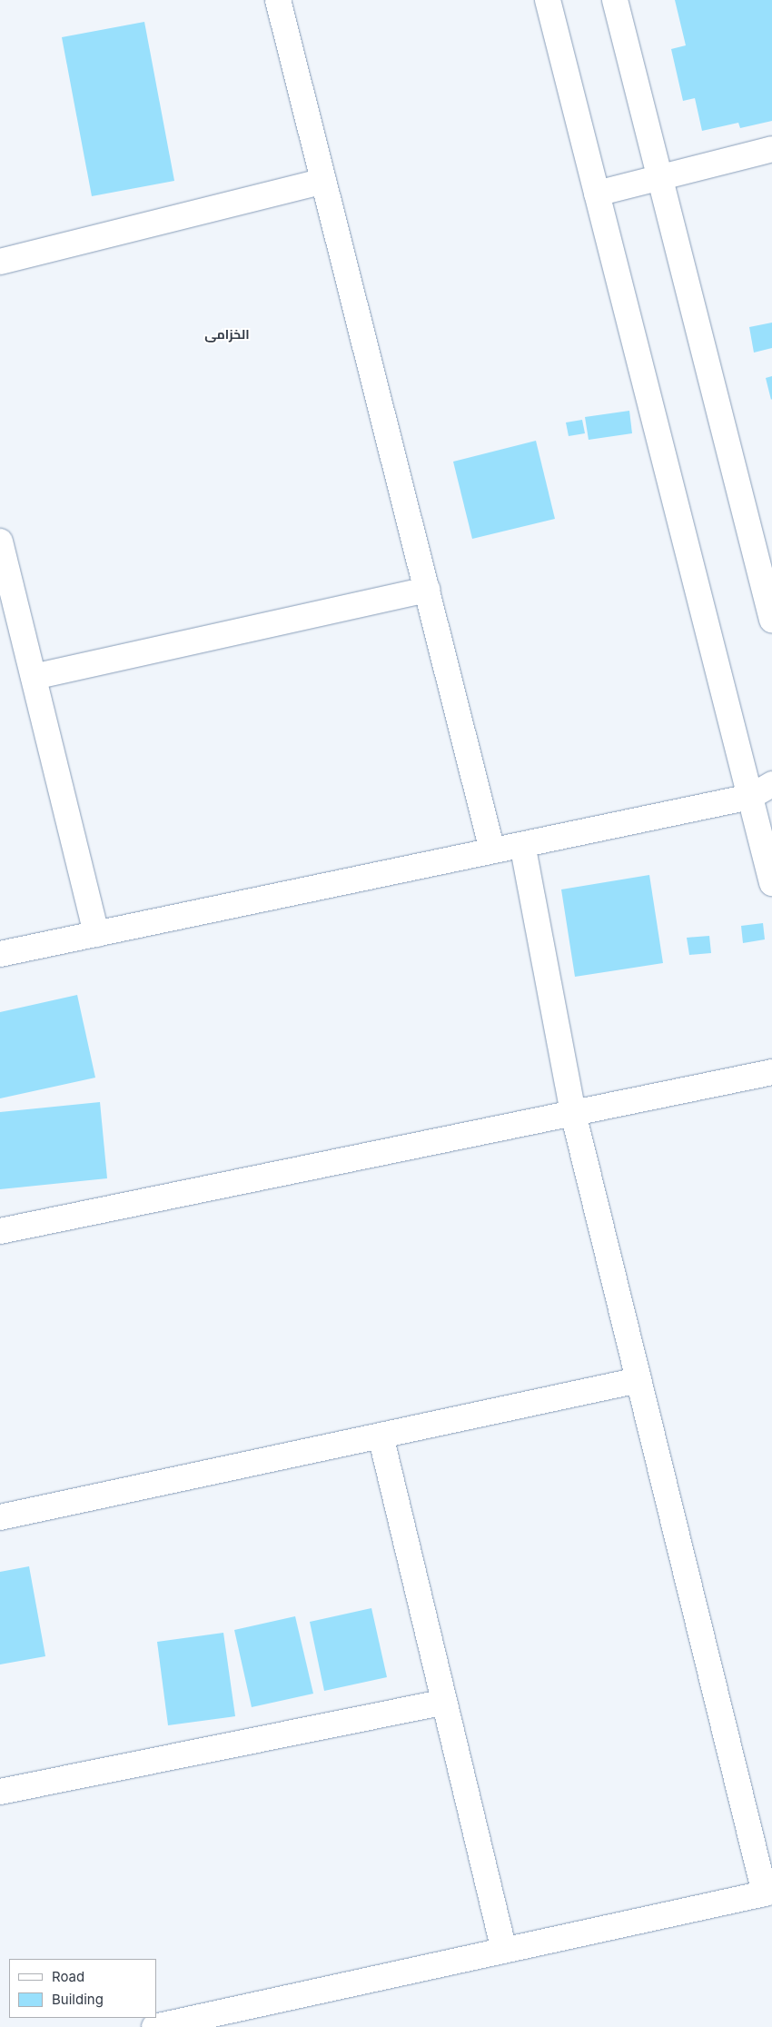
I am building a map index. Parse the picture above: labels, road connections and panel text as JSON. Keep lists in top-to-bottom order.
{
  "districts": ["الخزامى"],
  "legend": ["Road", "Building"]
}
